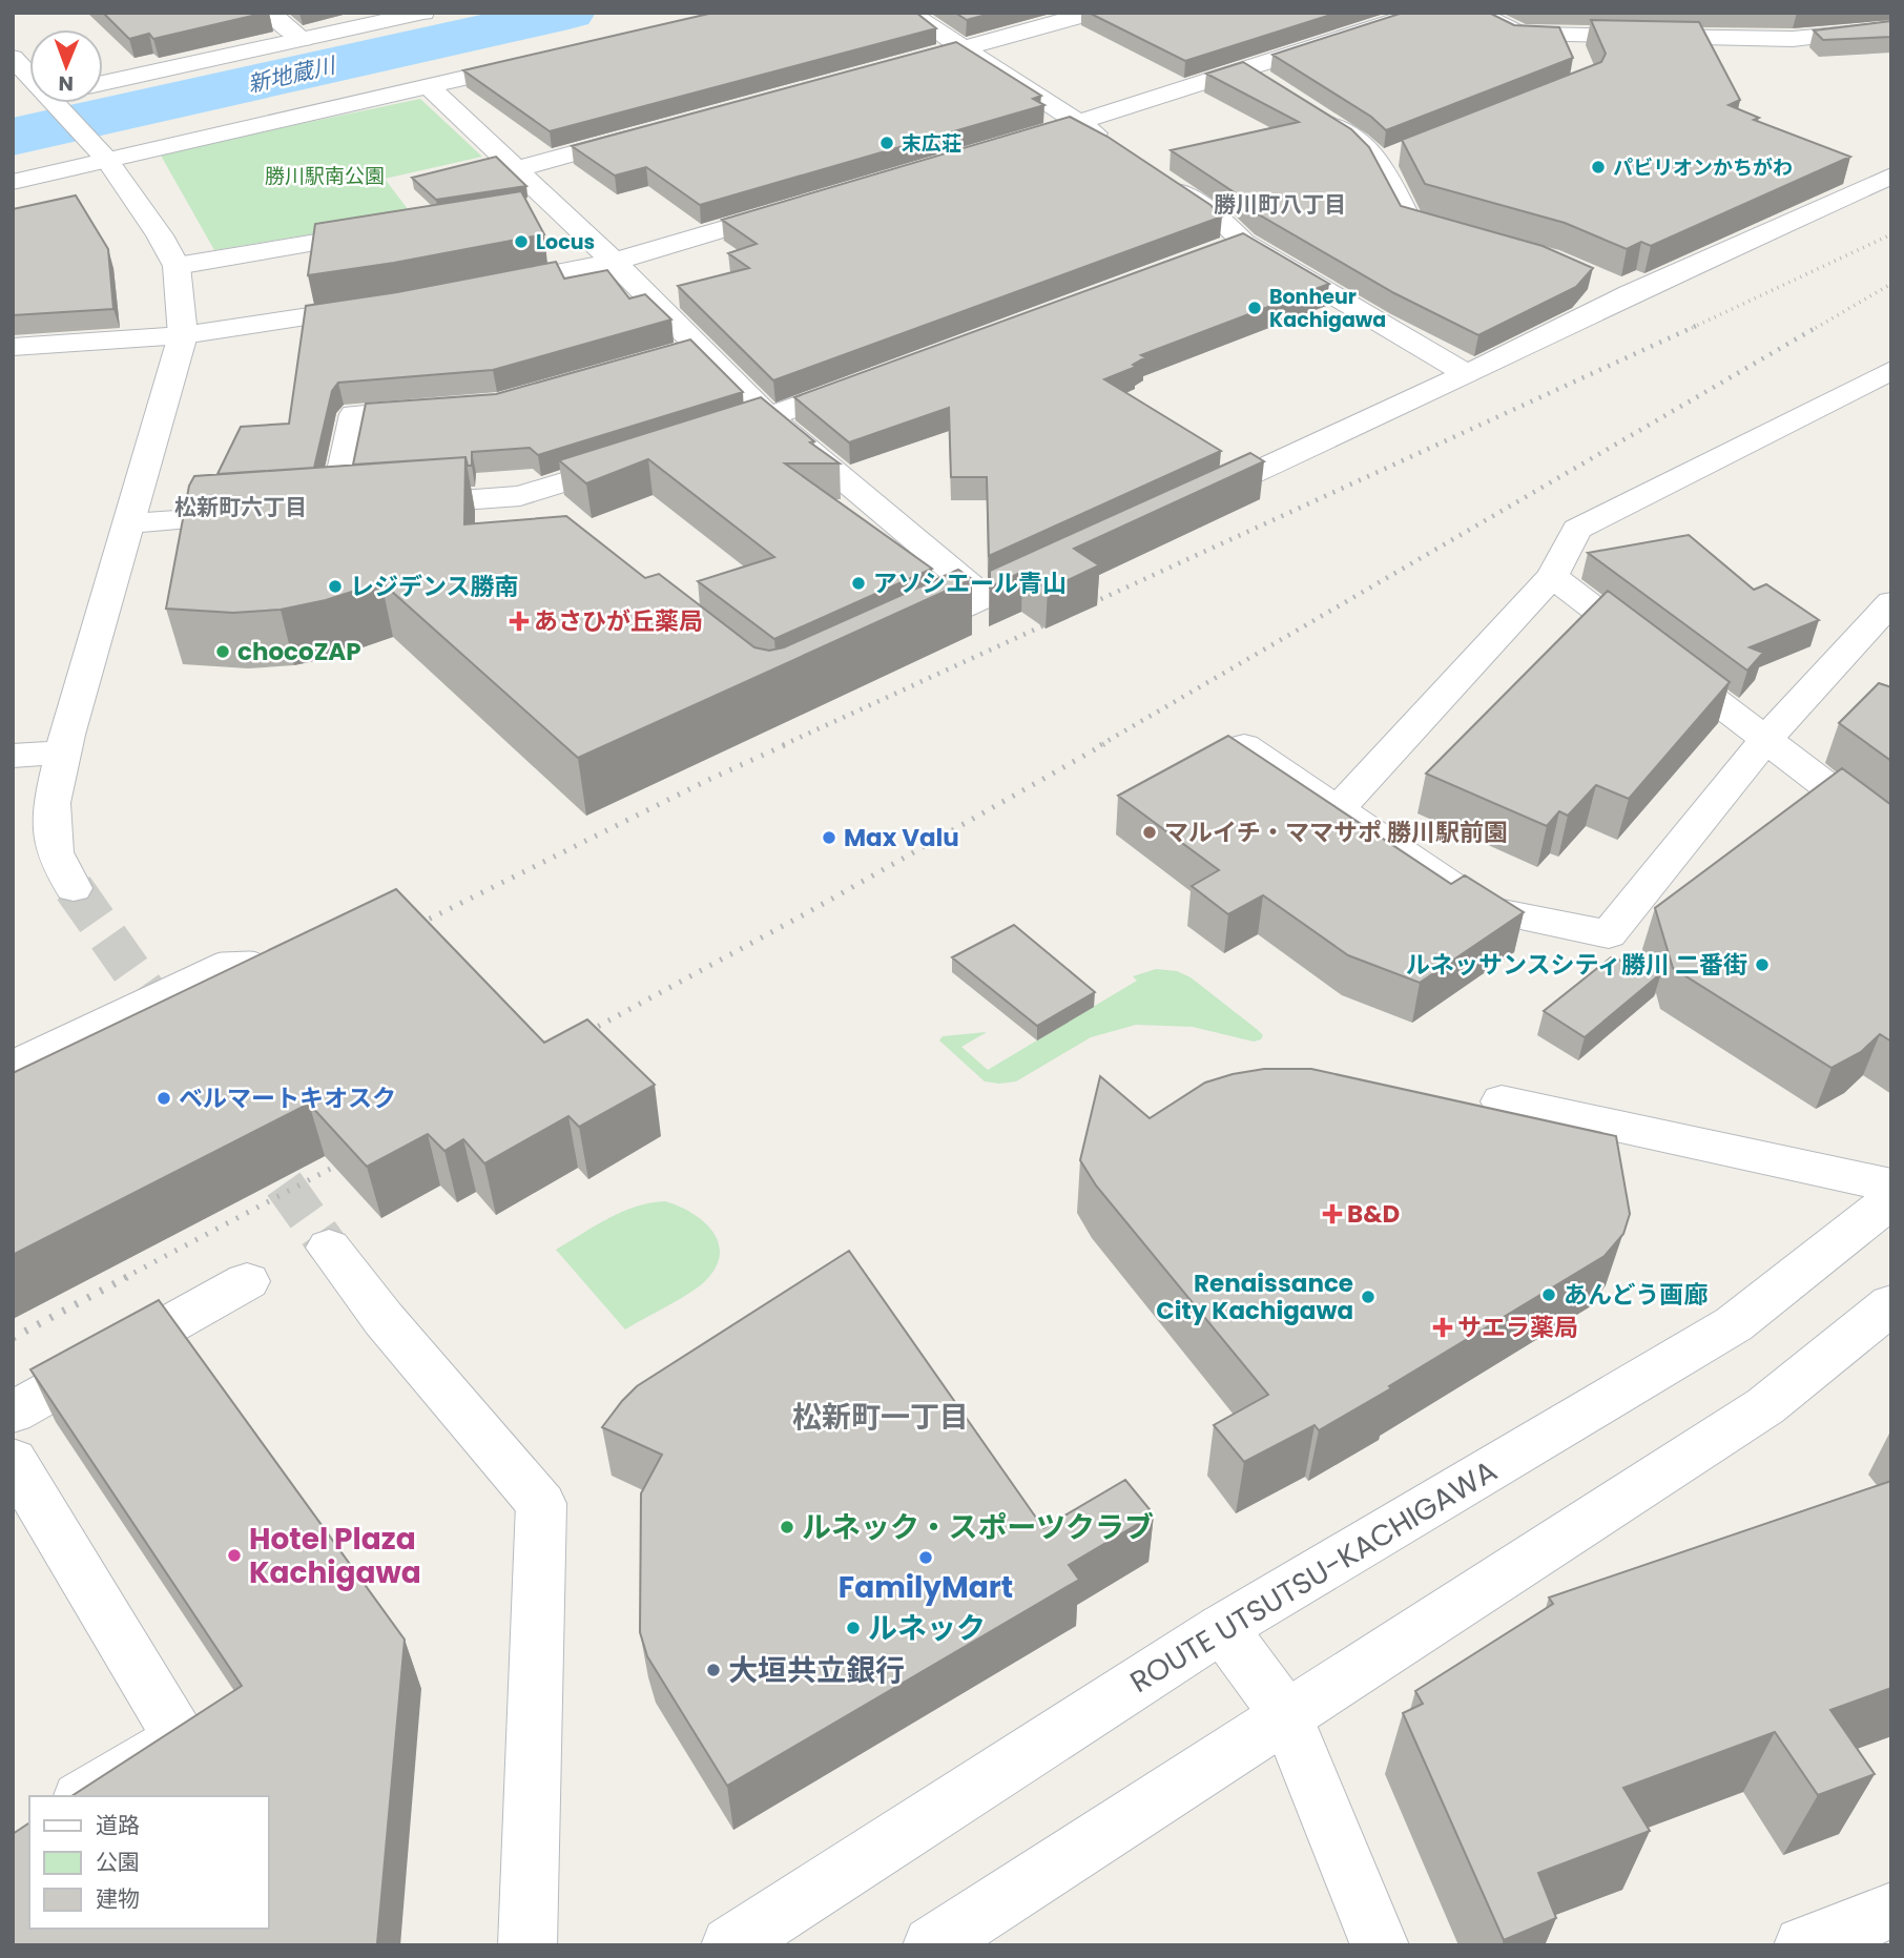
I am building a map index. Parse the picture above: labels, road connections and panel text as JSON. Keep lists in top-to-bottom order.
{
  "streets": {
    "street": ["ROUTE UTSUTSU-KACHIGAWA"]
  },
  "districts": ["勝川町八丁目", "松新町六丁目", "松新町一丁目"],
  "water": ["新地蔵川"],
  "parks": ["勝川駅南公園"],
  "places": {
    "other": [
      "末広荘",
      "パビリオンかちがわ",
      "Locus",
      "Bonheur Kachigawa",
      "アソシエール青山",
      "レジデンス勝南",
      "chocoZAP",
      "マルイチ・ママサポ 勝川駅前園",
      "Max Valu",
      "ルネッサンスシティ勝川 二番街",
      "ベルマートキオスク",
      "あんどう画廊",
      "Renaissance City Kachigawa",
      "ルネック・スポーツクラブ",
      "Hotel Plaza Kachigawa",
      "FamilyMart",
      "ルネック",
      "大垣共立銀行"
    ],
    "health": ["あさひが丘薬局", "B&D", "サエラ薬局"]
  },
  "legend": ["道路", "公園", "建物"],
  "north": "bottom"
}
